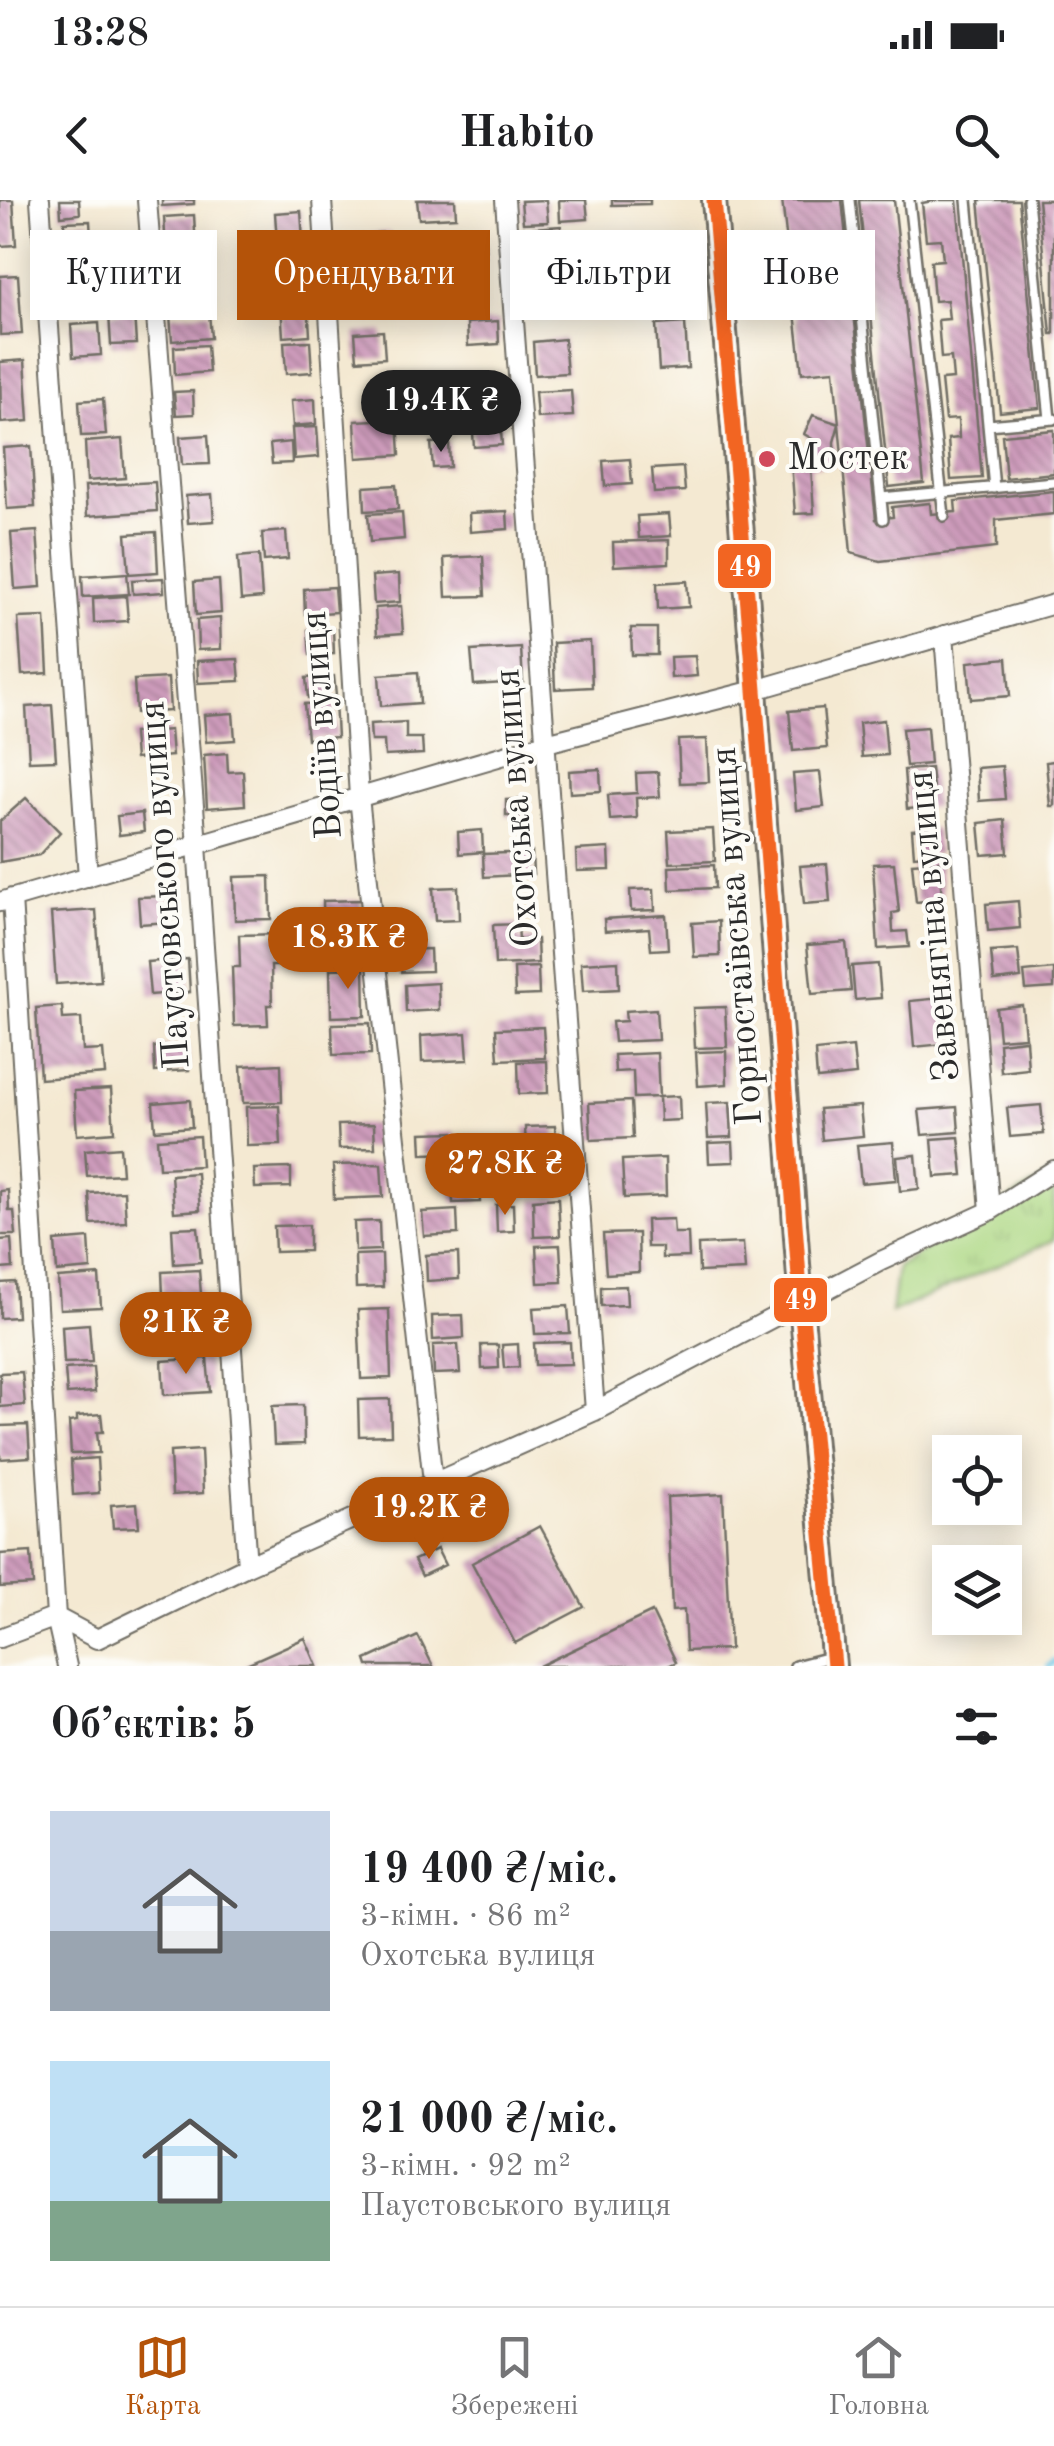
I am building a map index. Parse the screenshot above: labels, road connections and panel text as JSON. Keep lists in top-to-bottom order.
{
  "streets": {
    "main road": ["Горностаївська вулиця"],
    "street": [
      "Водіїв вулиця",
      "Охотська вулиця",
      "Паустовського вулиця",
      "Завенягіна вулиця"
    ]
  },
  "places": ["Мостек"],
  "lines": ["transit line 49"],
  "page": {
    "status": "13:28",
    "header": "Habito",
    "chip": [
      "Купити",
      "Орендувати",
      "Фільтри",
      "Нове"
    ],
    "price": [
      "19.4K ₴",
      "18.3K ₴",
      "27.8K ₴",
      "21K ₴",
      "19.2K ₴"
    ],
    "heading": "Об’єктів: 5",
    "list": [
      {
        "name": "19 400 ₴/міс.",
        "note": "3-кімн. · 86 m² · Охотська вулиця"
      },
      {
        "name": "21 000 ₴/міс.",
        "note": "3-кімн. · 92 m² · Паустовського вулиця"
      }
    ],
    "tabs": ["Карта", "Збережені", "Головна"]
  }
}
